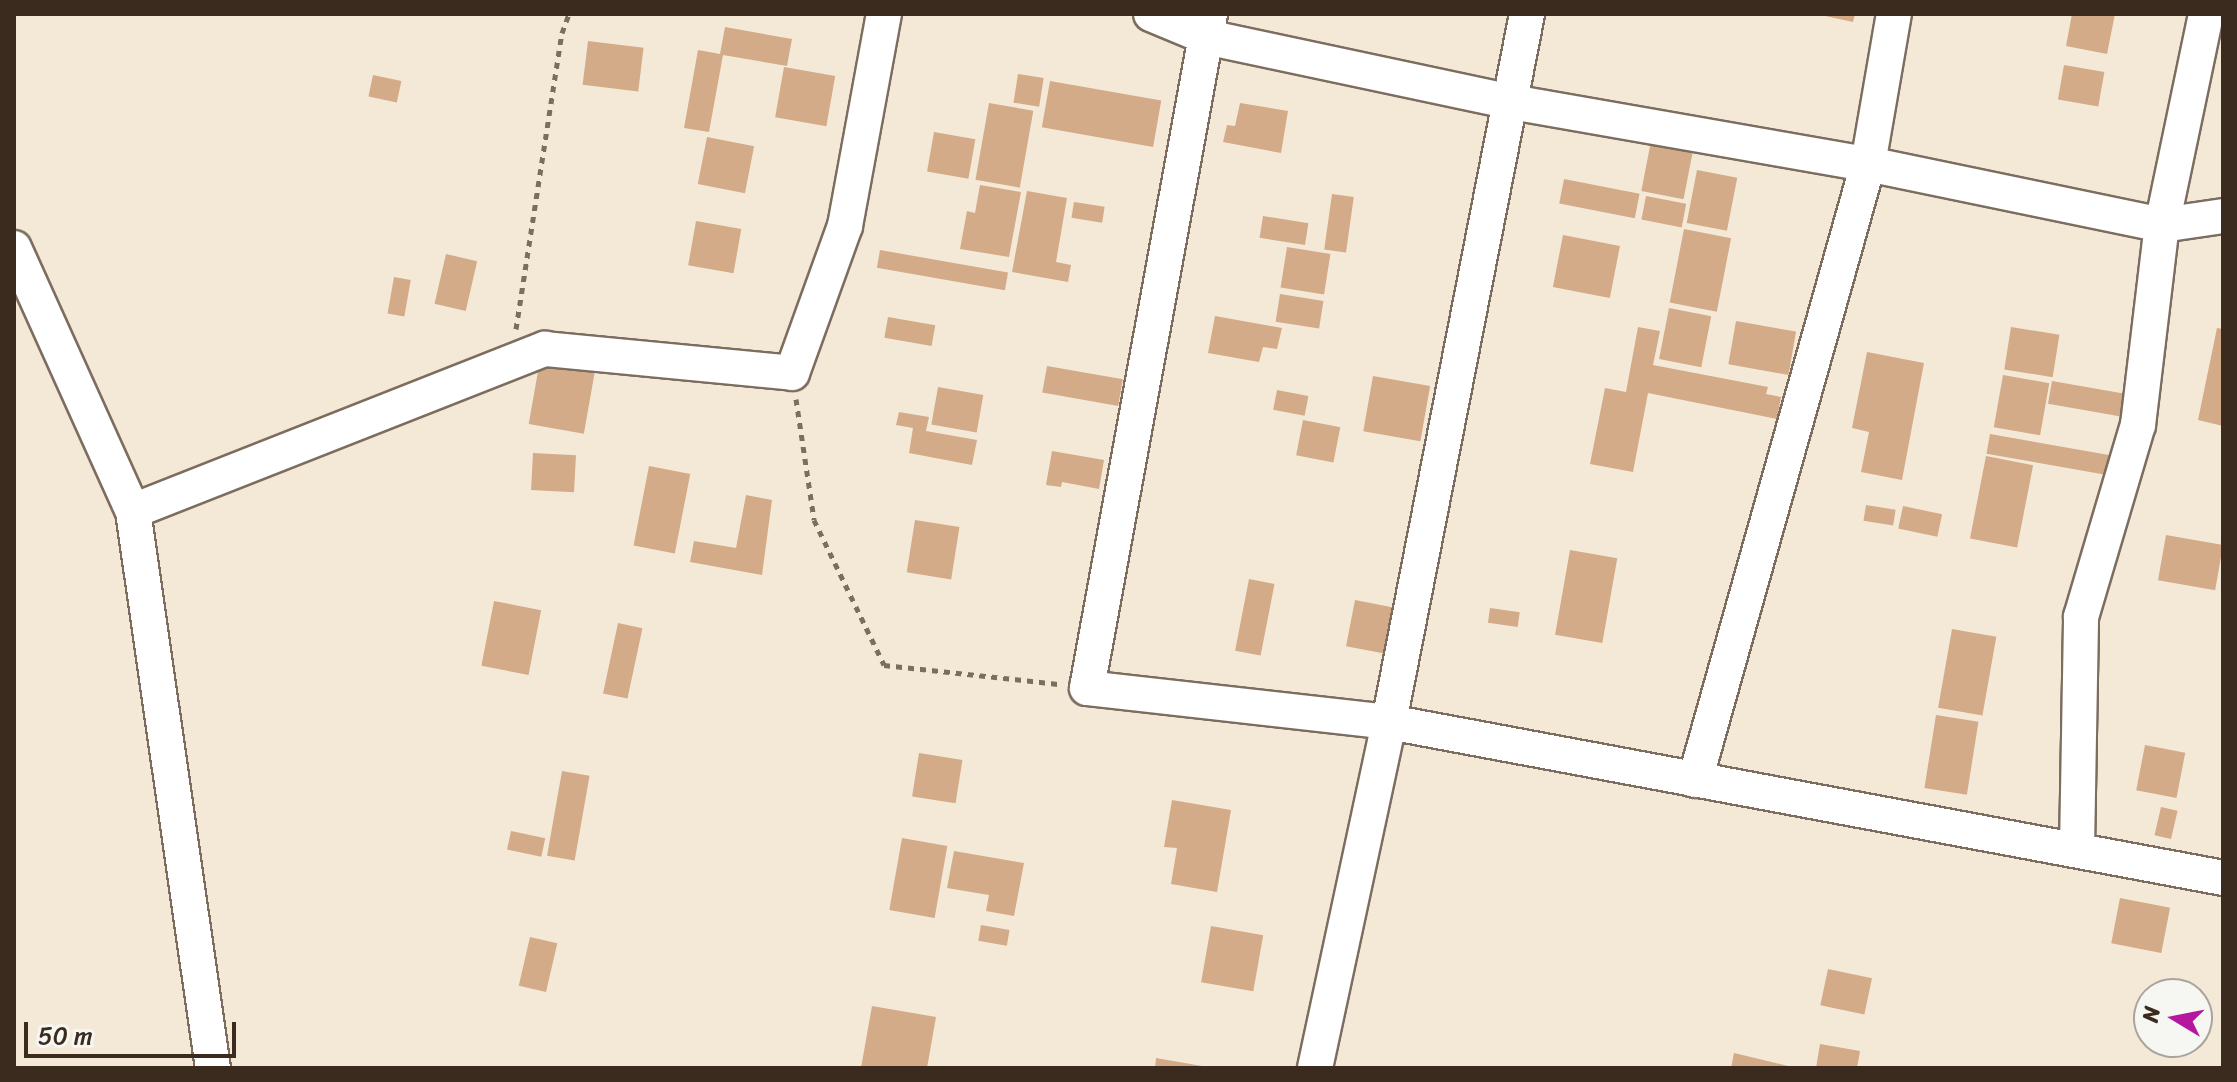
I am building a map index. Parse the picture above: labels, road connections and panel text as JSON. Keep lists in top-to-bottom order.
{
  "scale_bar": "50 m",
  "north": "left"
}
